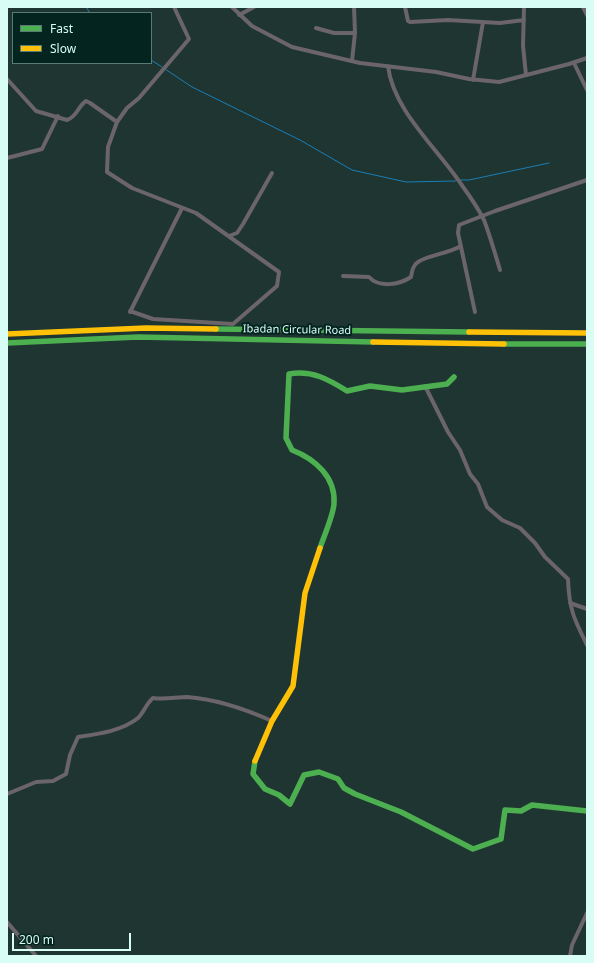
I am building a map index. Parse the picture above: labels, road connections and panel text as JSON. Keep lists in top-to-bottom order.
{
  "streets": {
    "main road": ["Ibadan Circular Road"]
  },
  "legend": ["Fast", "Slow"],
  "scale_bar": "200 m"
}
